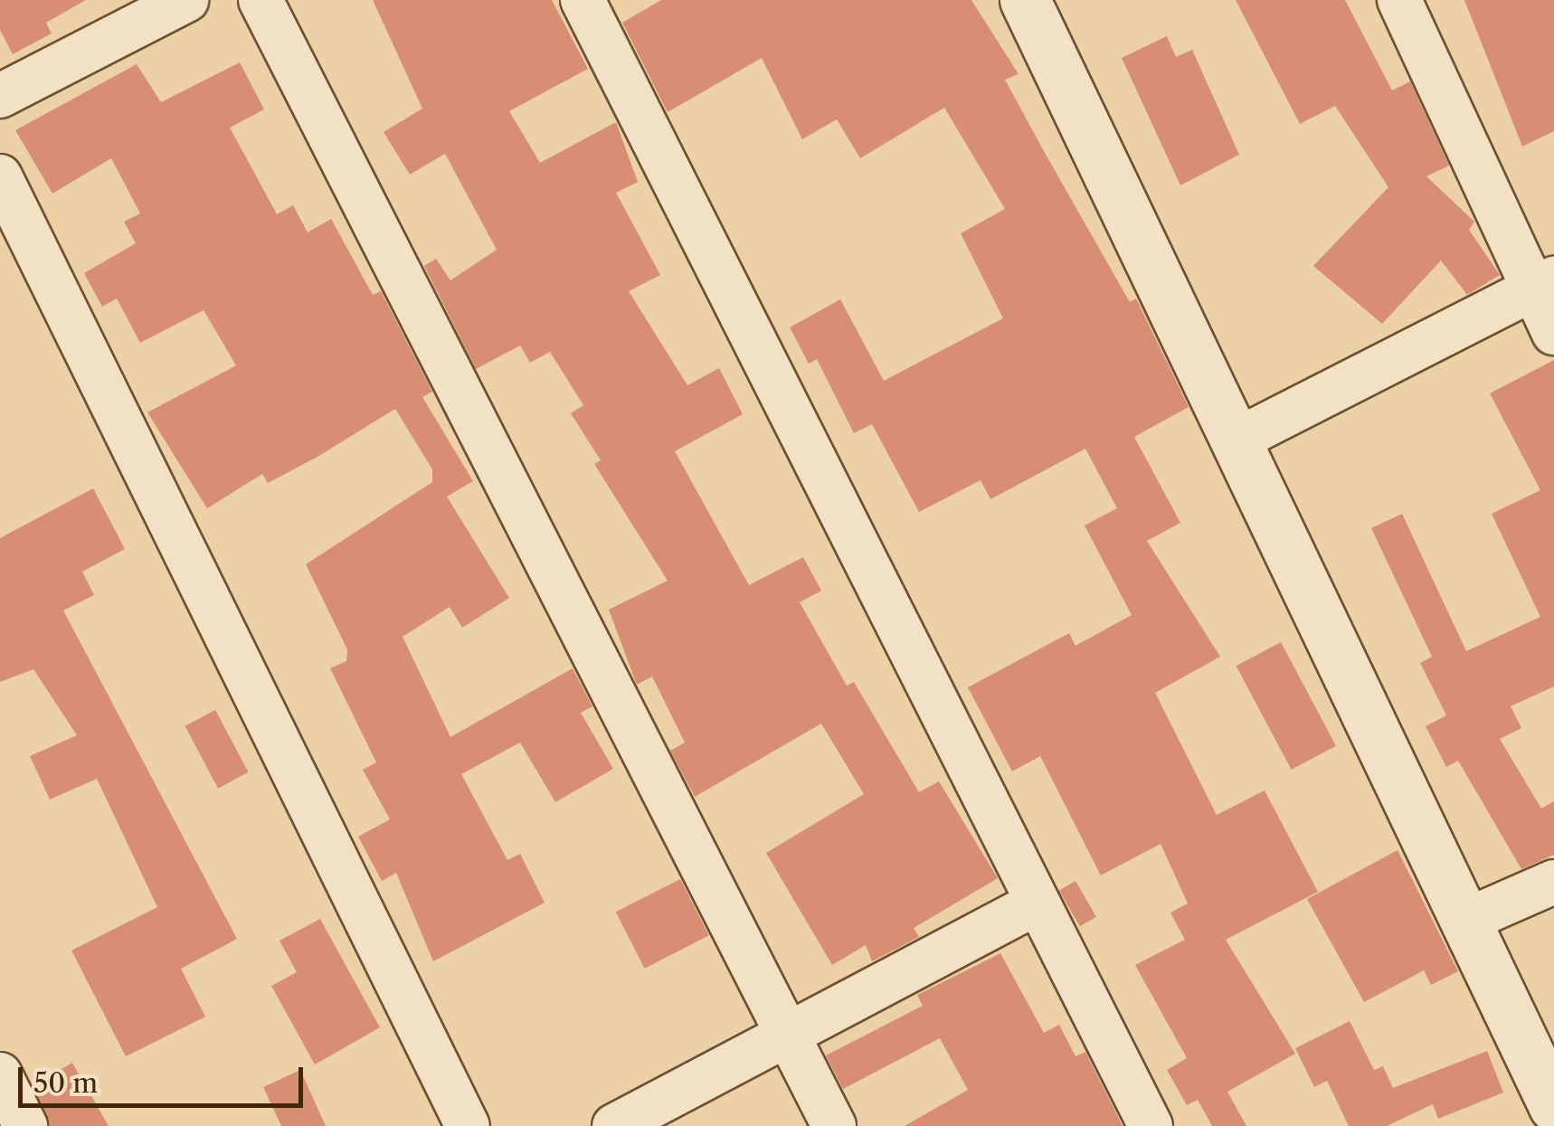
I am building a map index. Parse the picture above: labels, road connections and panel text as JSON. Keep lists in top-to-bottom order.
{
  "scale_bar": "50 m"
}
